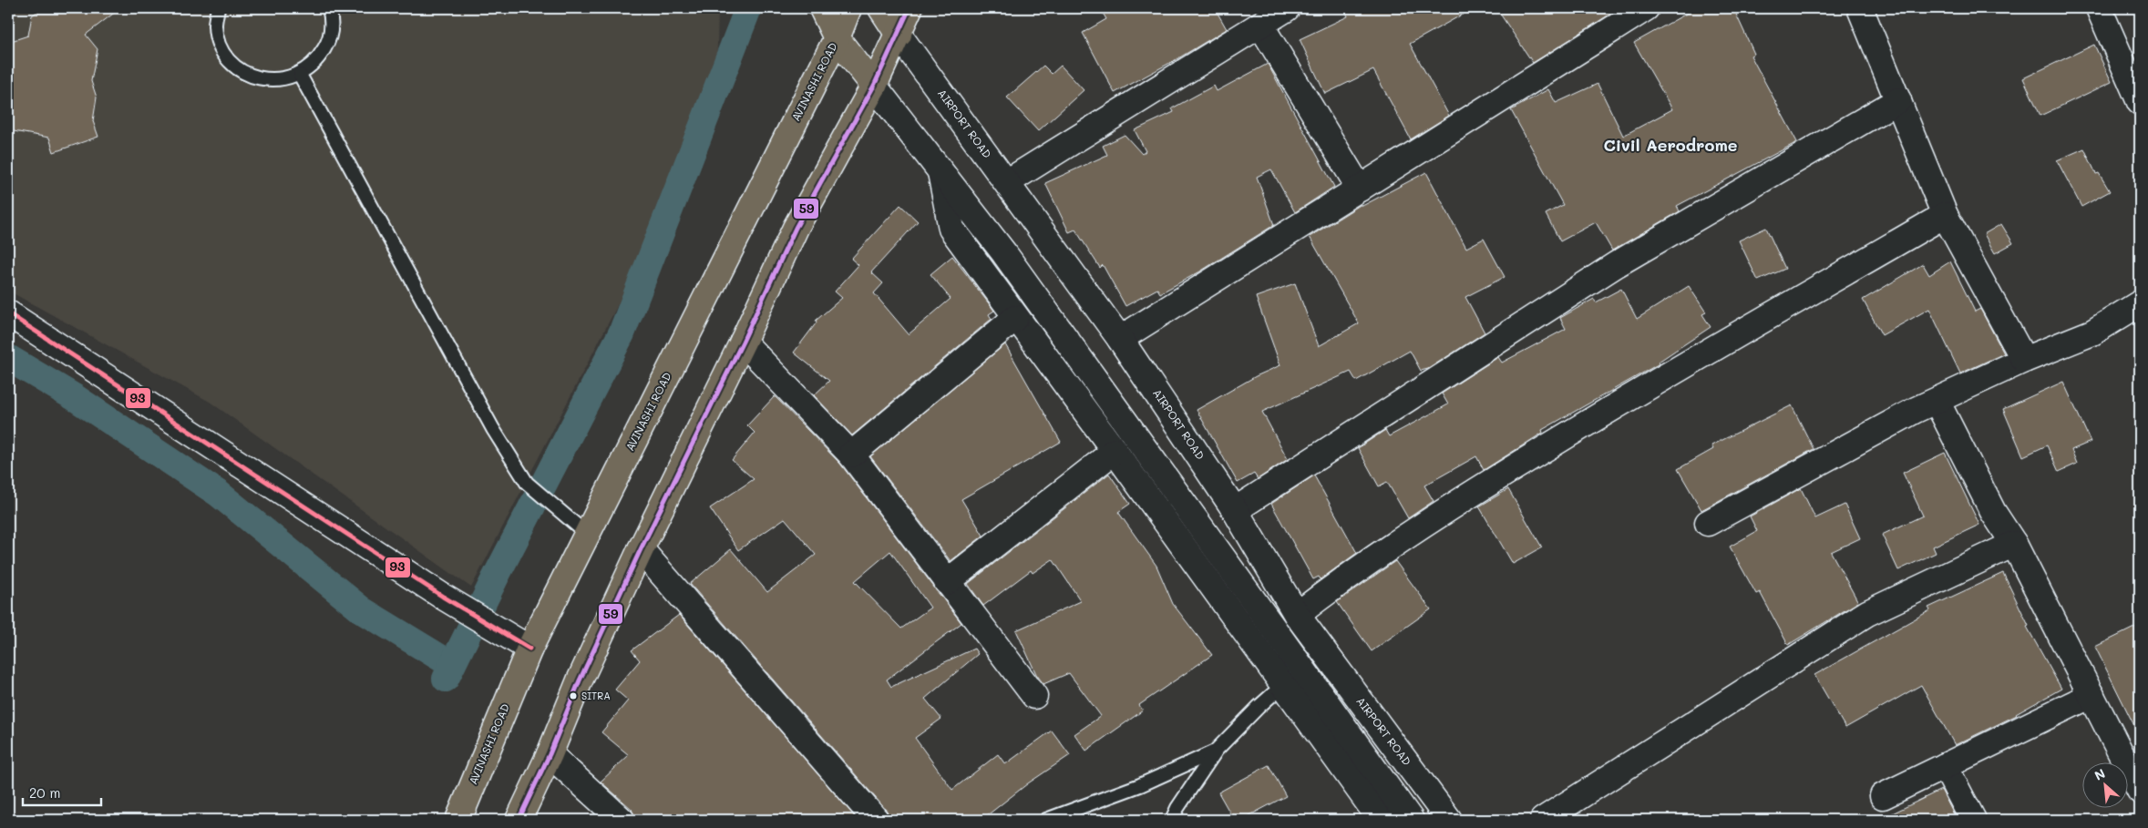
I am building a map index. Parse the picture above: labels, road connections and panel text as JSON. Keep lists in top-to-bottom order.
{
  "streets": {
    "main road": ["AVINASHI ROAD"],
    "street": ["AIRPORT ROAD"]
  },
  "districts": ["Civil Aerodrome"],
  "places": ["SITRA"],
  "lines": ["transit line 59", "transit line 93"],
  "scale_bar": "20 m",
  "north": "top left"
}
